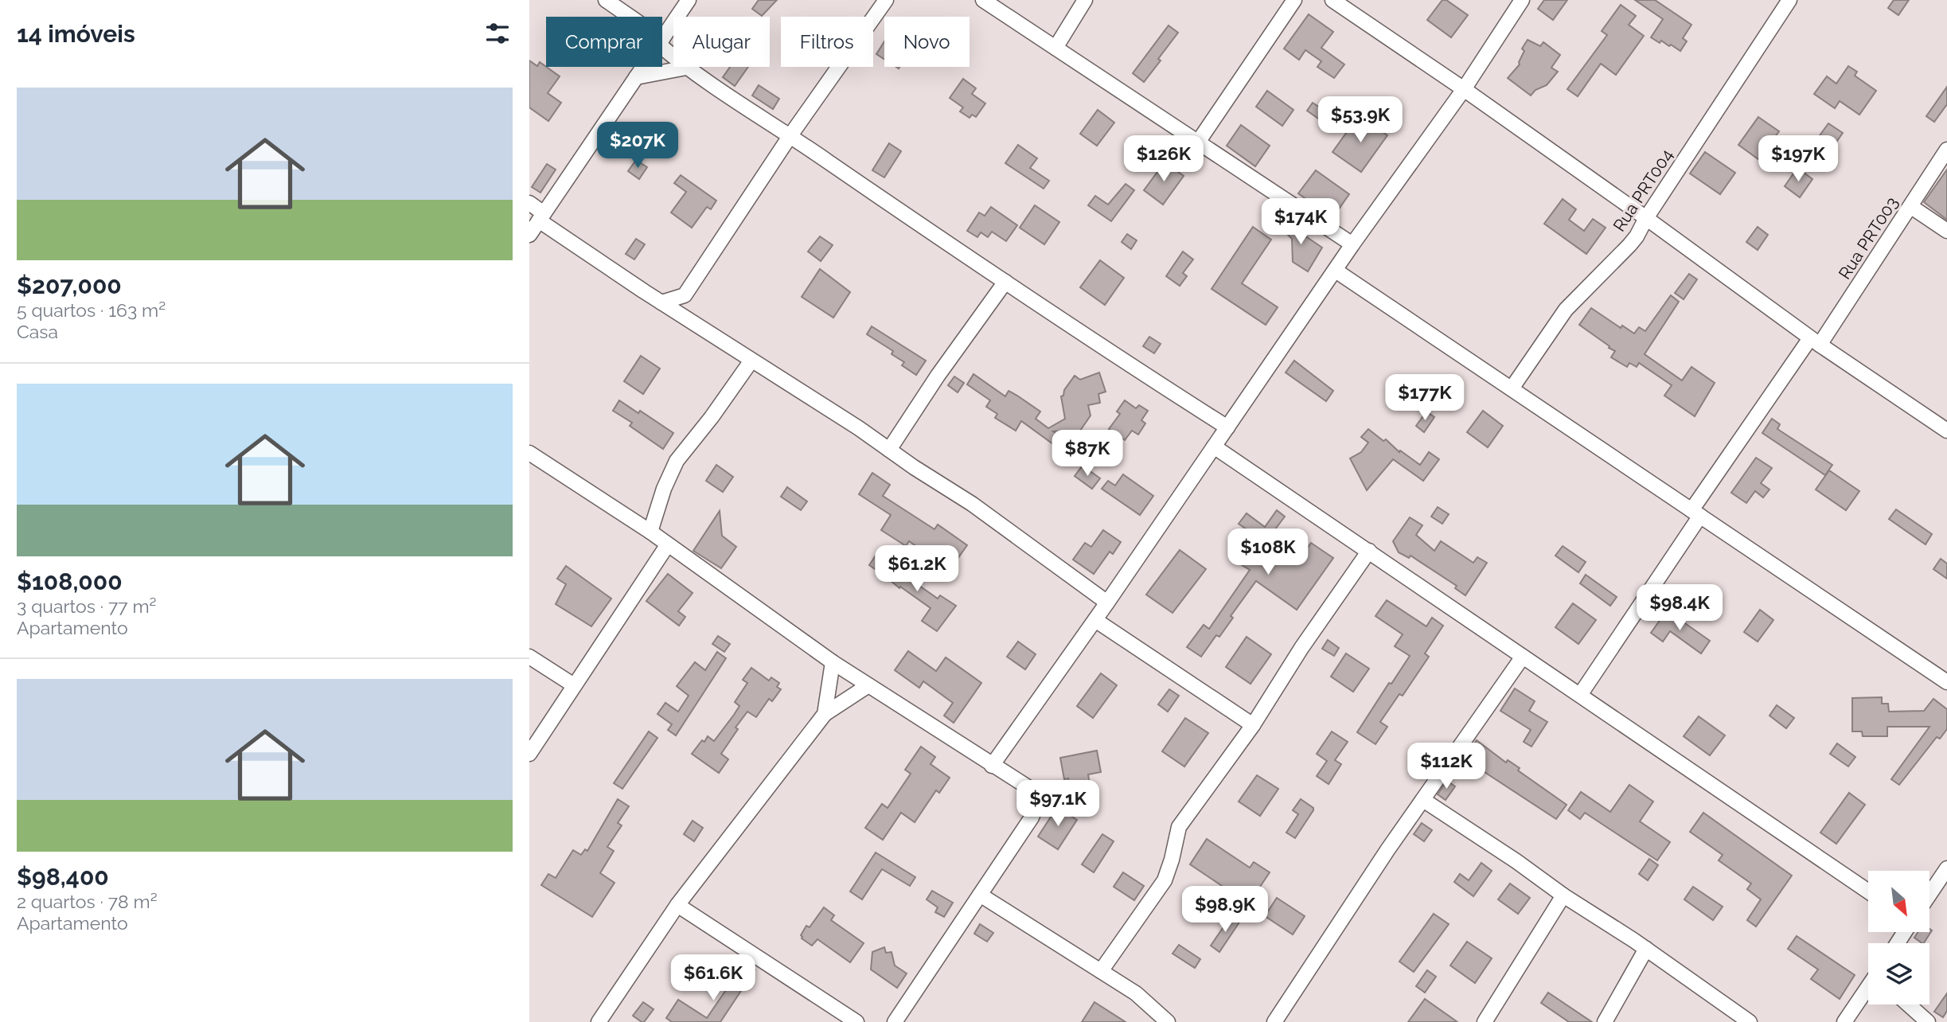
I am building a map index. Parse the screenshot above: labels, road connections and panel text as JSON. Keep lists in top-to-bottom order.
{
  "streets": {
    "street": ["Rua PRT004", "Rua PRT003"]
  },
  "north": "bottom right",
  "page": {
    "heading": "14 imóveis",
    "chip": [
      "Comprar",
      "Alugar",
      "Filtros",
      "Novo"
    ],
    "list": [
      {
        "name": "$207,000",
        "note": "5 quartos · 163 m² · Casa"
      },
      {
        "name": "$108,000",
        "note": "3 quartos · 77 m² · Apartamento"
      },
      {
        "name": "$98,400",
        "note": "2 quartos · 78 m² · Apartamento"
      }
    ],
    "price": [
      "$53.9K",
      "$207K",
      "$126K",
      "$197K",
      "$174K",
      "$177K",
      "$87K",
      "$108K",
      "$61.2K",
      "$98.4K",
      "$112K",
      "$97.1K",
      "$98.9K",
      "$61.6K"
    ]
  }
}
